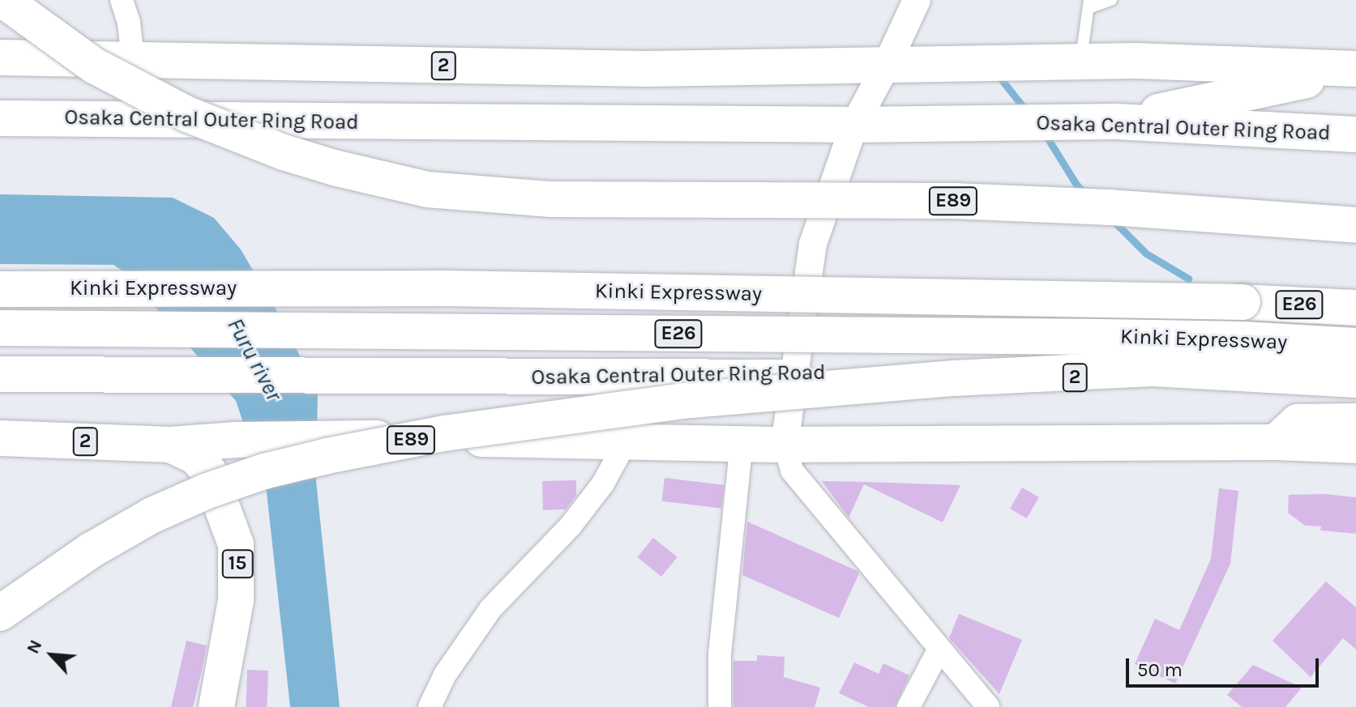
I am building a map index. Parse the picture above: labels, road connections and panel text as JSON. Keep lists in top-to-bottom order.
{
  "streets": {
    "main road": [
      "2",
      "Osaka Central Outer Ring Road",
      "E89",
      "Kinki Expressway",
      "E26",
      "15"
    ]
  },
  "crossings": [
    ["2", "15"],
    ["Osaka Central Outer Ring Road", "E89"]
  ],
  "water": ["Furu river"],
  "scale_bar": "50 m",
  "north": "top left"
}
